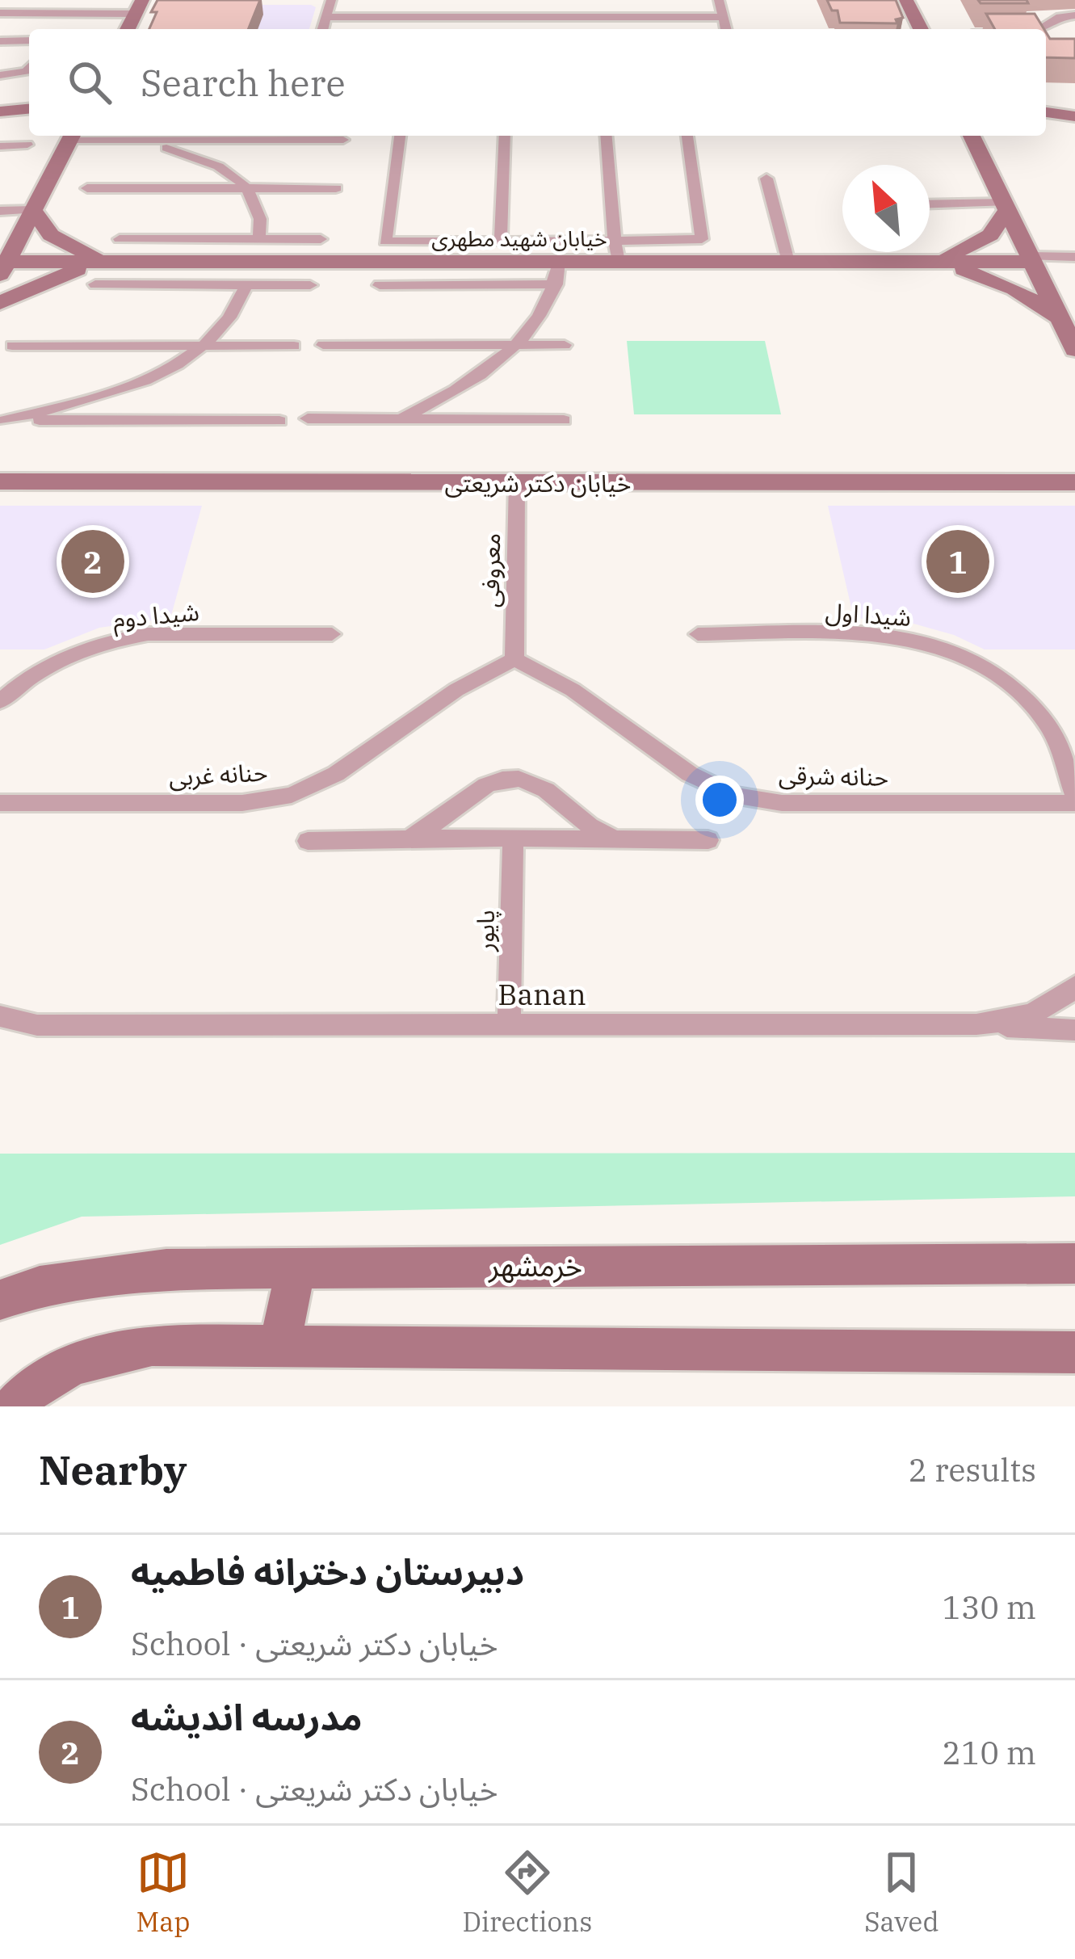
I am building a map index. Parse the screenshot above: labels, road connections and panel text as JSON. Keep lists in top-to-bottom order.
{
  "streets": {
    "street": [
      "خیابان شهید مطهری",
      "خیابان دکتر شریعتی",
      "معروفی",
      "شیدا اول",
      "شیدا دوم",
      "حنانه غربی",
      "حنانه شرقی",
      "پایور",
      "Banan",
      "خرمشهر"
    ]
  },
  "crossings": [
    ["خیابان دکتر شریعتی", "معروفی"],
    ["معروفی", "حنانه غربی"],
    ["معروفی", "حنانه شرقی"],
    ["شیدا اول", "حنانه شرقی"],
    ["حنانه غربی", "حنانه شرقی"],
    ["پایور", "Banan"]
  ],
  "north": "top left",
  "page": {
    "search": "Search here",
    "pins": ["1", "2"],
    "heading": ["Nearby", "2 results"],
    "list": [
      {
        "mark": "1",
        "name": "دبیرستان دخترانه فاطمیه",
        "note": "School · خیابان دکتر شریعتی",
        "value": "130 m"
      },
      {
        "mark": "2",
        "name": "مدرسه اندیشه",
        "note": "School · خیابان دکتر شریعتی",
        "value": "210 m"
      }
    ],
    "nav": ["Map", "Directions", "Saved"]
  }
}
